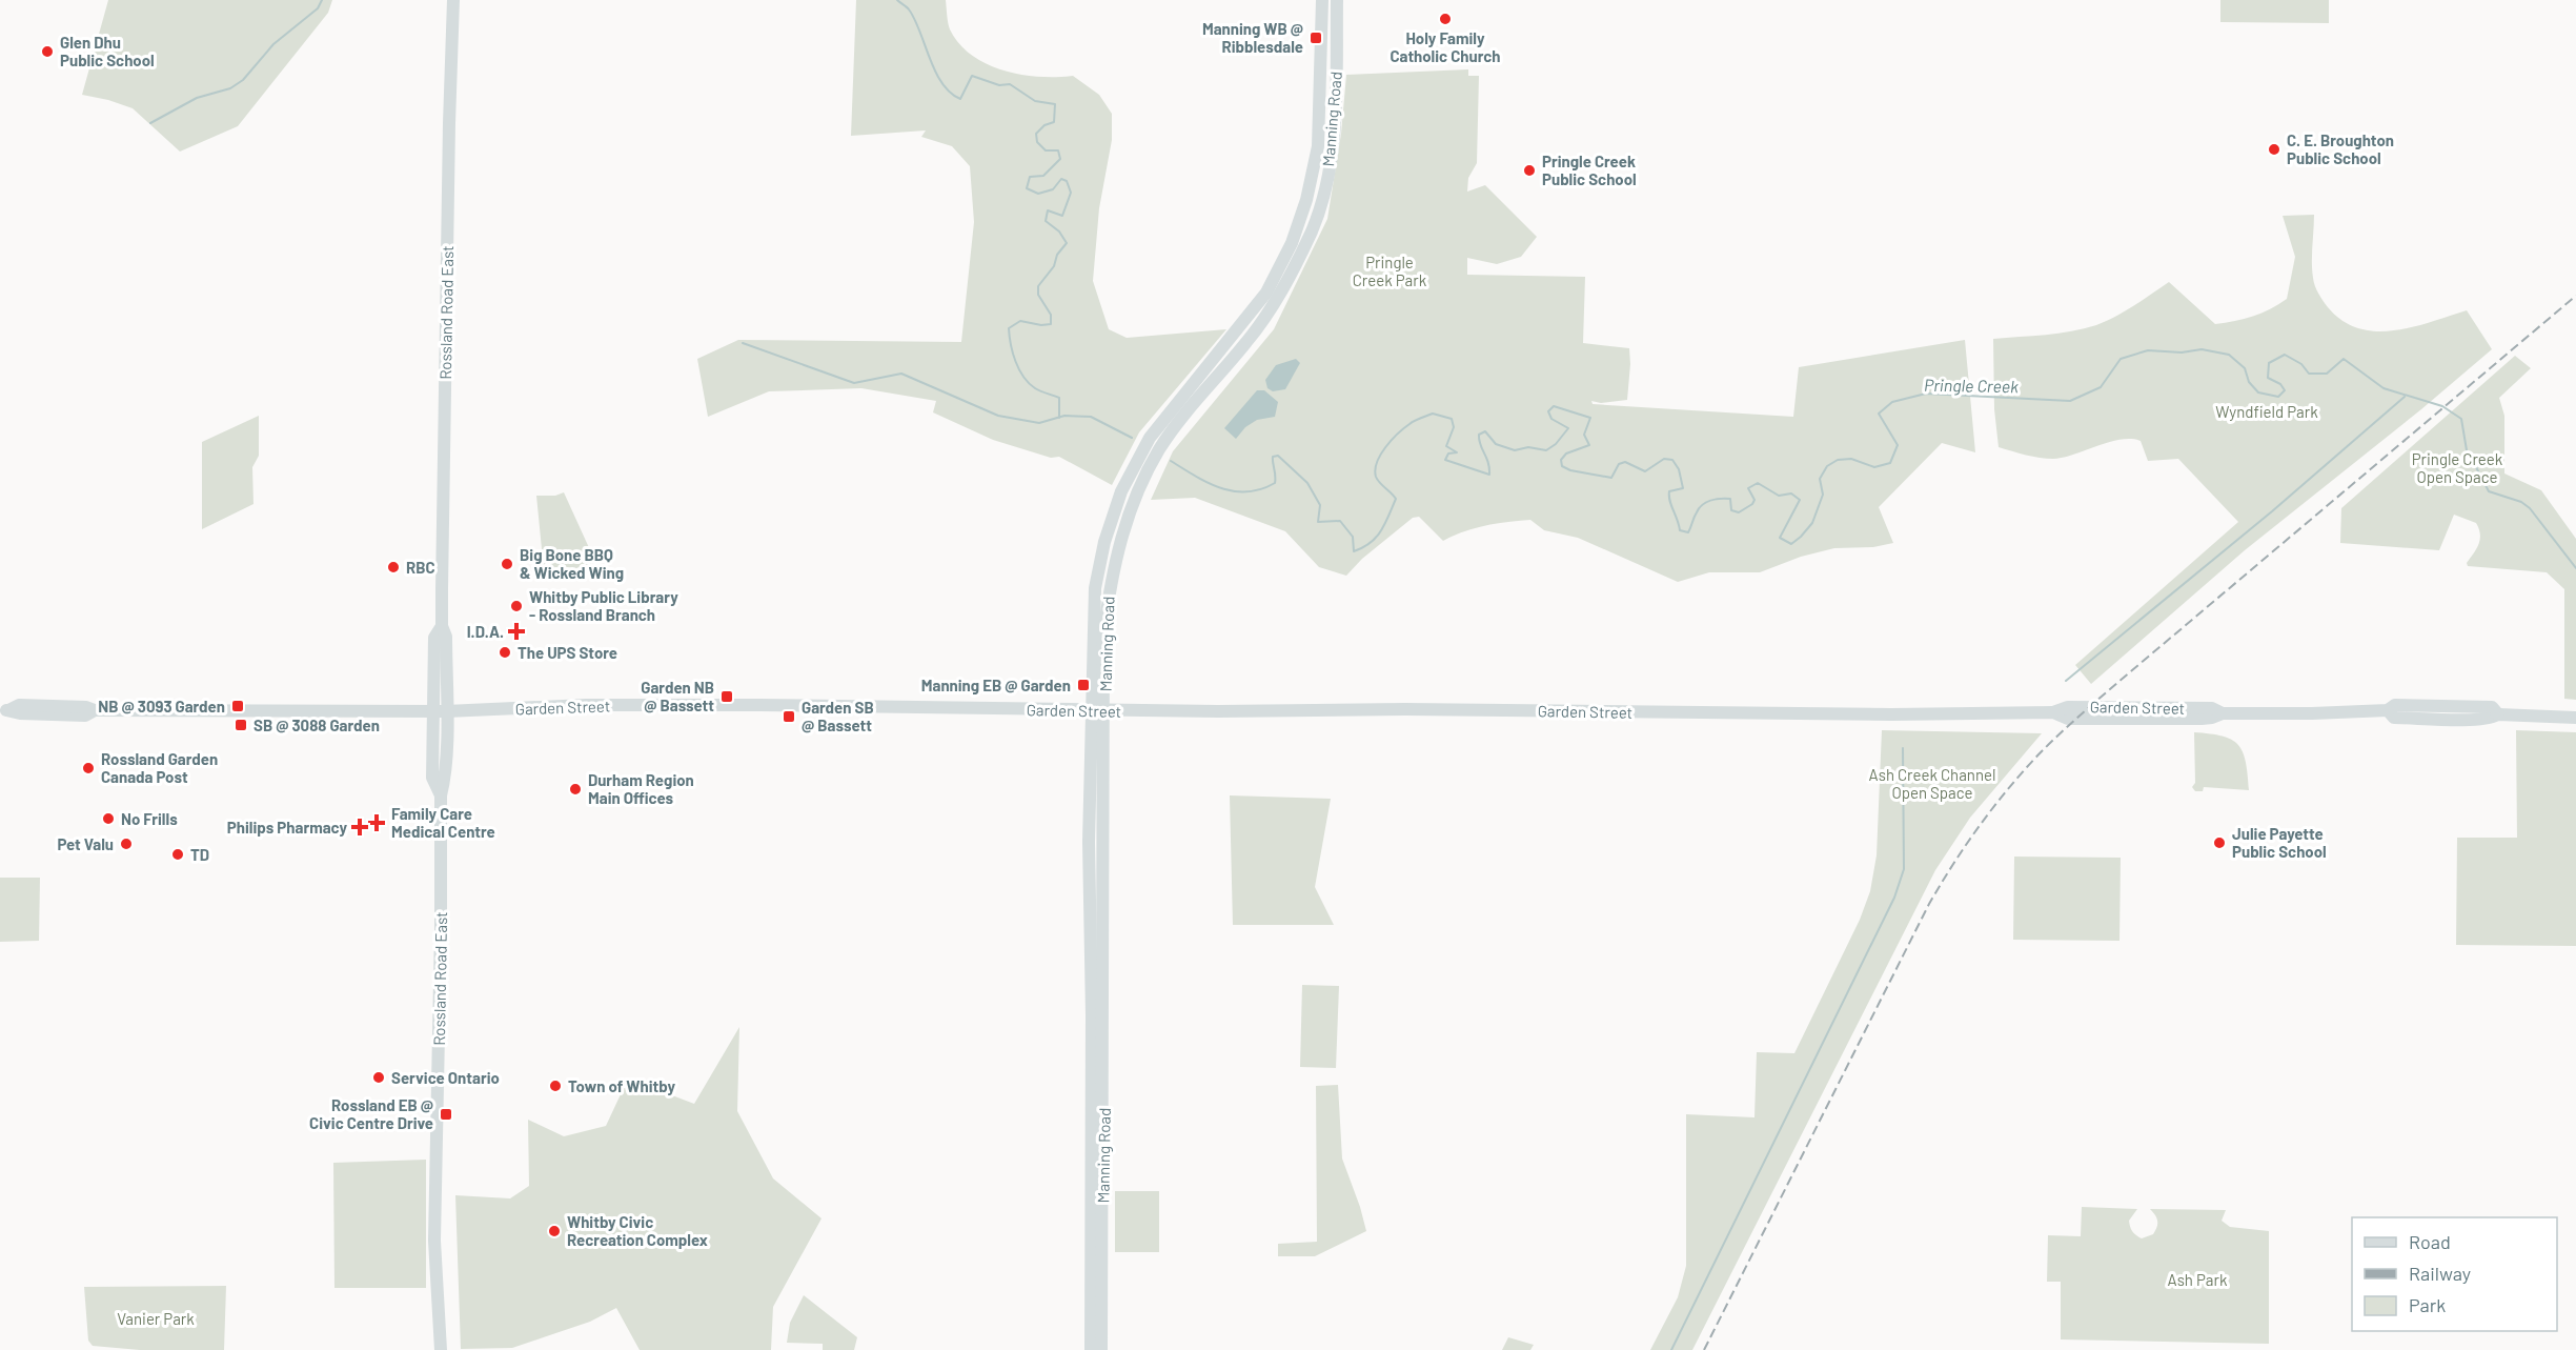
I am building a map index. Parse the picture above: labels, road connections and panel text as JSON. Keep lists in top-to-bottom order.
{
  "streets": {
    "main road": ["Manning Road", "Rossland Road East", "Garden Street"]
  },
  "crossings": [
    ["Manning Road", "Garden Street"],
    ["Rossland Road East", "Garden Street"]
  ],
  "water": ["Pringle Creek"],
  "parks": [
    "Pringle Creek Park",
    "Wyndfield Park",
    "Pringle Creek Open Space",
    "Ash Creek Channel Open Space",
    "Ash Park",
    "Vanier Park"
  ],
  "places": {
    "other": [
      "Holy Family Catholic Church",
      "Glen Dhu Public School",
      "C. E. Broughton Public School",
      "Pringle Creek Public School",
      "Big Bone BBQ & Wicked Wing",
      "RBC",
      "Whitby Public Library - Rossland Branch",
      "The UPS Store",
      "Rossland Garden Canada Post",
      "Durham Region Main Offices",
      "No Frills",
      "Julie Payette Public School",
      "Pet Valu",
      "TD",
      "Service Ontario",
      "Town of Whitby",
      "Whitby Civic Recreation Complex"
    ],
    "transit": [
      "Manning WB @ Ribblesdale",
      "Manning EB @ Garden",
      "Garden NB @ Bassett",
      "NB @ 3093 Garden",
      "Garden SB @ Bassett",
      "SB @ 3088 Garden",
      "Rossland EB @ Civic Centre Drive"
    ],
    "health": ["I.D.A.", "Family Care Medical Centre", "Philips Pharmacy"]
  },
  "legend": ["Road", "Railway", "Park"]
}
